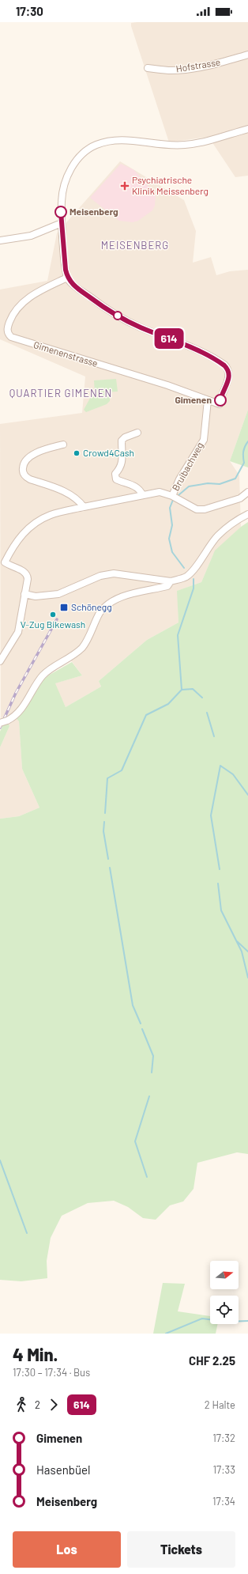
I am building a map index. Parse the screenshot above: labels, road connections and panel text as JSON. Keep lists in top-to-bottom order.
{
  "streets": {
    "street": ["Hofstrasse", "Gimenenstrasse", "Bruibachweg"]
  },
  "crossings": [
    ["Gimenenstrasse", "Bruibachweg"]
  ],
  "districts": ["MEISENBERG", "QUARTIER GIMENEN"],
  "places": {
    "health": ["Psychiatrische Klinik Meissenberg"],
    "other": [
      "Meisenberg",
      "Gimenen",
      "Crowd4Cash",
      "V-Zug Bikewash"
    ],
    "transit": ["Schönegg"]
  },
  "lines": ["bus line 614"],
  "north": "right",
  "page": {
    "status": "17:30",
    "on_map": "614",
    "heading": ["4 Min.", "17:30 – 17:34 · Bus", "CHF 2.25"],
    "legs": ["2", "614", "2 Halte"],
    "list": [
      {
        "name": "Gimenen",
        "value": "17:32"
      },
      {
        "name": "Hasenbüel",
        "value": "17:33"
      },
      {
        "name": "Meisenberg",
        "value": "17:34"
      }
    ],
    "buttons": ["Los", "Tickets"]
  }
}
